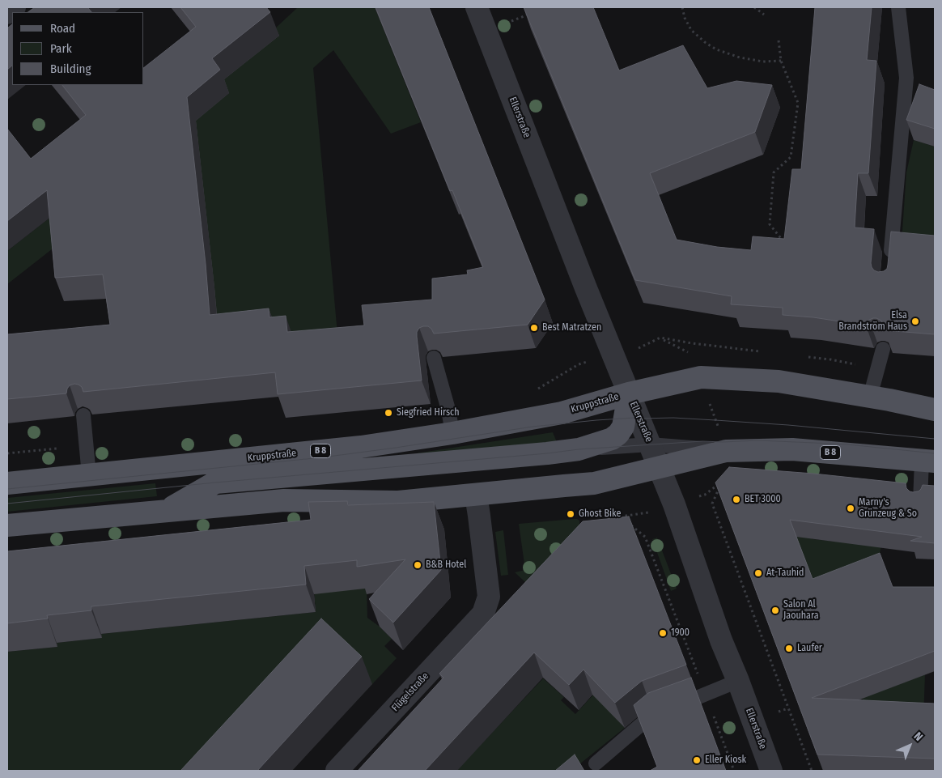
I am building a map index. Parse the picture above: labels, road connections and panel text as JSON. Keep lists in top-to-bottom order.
{
  "streets": {
    "main road": ["Kruppstraße", "B 8"],
    "street": ["Ellerstraße", "Flügelstraße"]
  },
  "crossings": [
    ["Ellerstraße", "Kruppstraße"],
    ["Kruppstraße", "Flügelstraße"]
  ],
  "places": [
    "Elsa Brandström Haus",
    "Best Matratzen",
    "Siegfried Hirsch",
    "BET 3000",
    "Marny's Grünzeug & So",
    "Ghost Bike",
    "B&B Hotel",
    "At-Tauhid",
    "Salon Al Jaouhara",
    "1900",
    "Laufer",
    "Eller Kiosk"
  ],
  "legend": ["Road", "Park", "Building"],
  "north": "top right"
}
